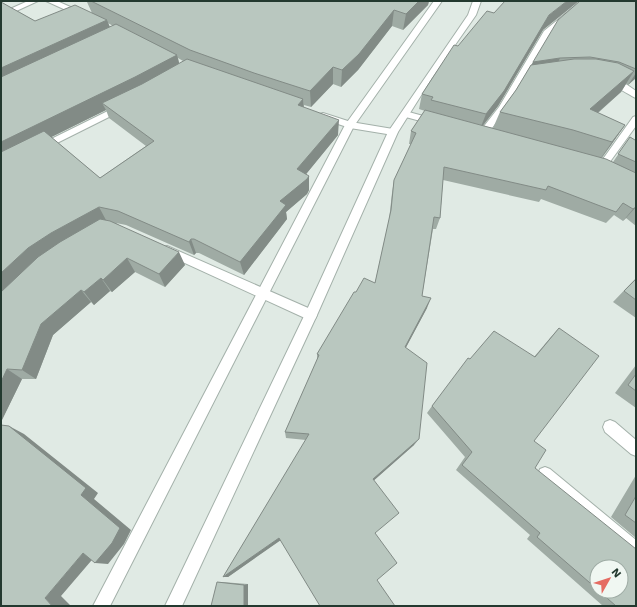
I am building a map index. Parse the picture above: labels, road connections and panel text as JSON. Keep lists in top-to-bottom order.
{
  "north": "top right"
}
